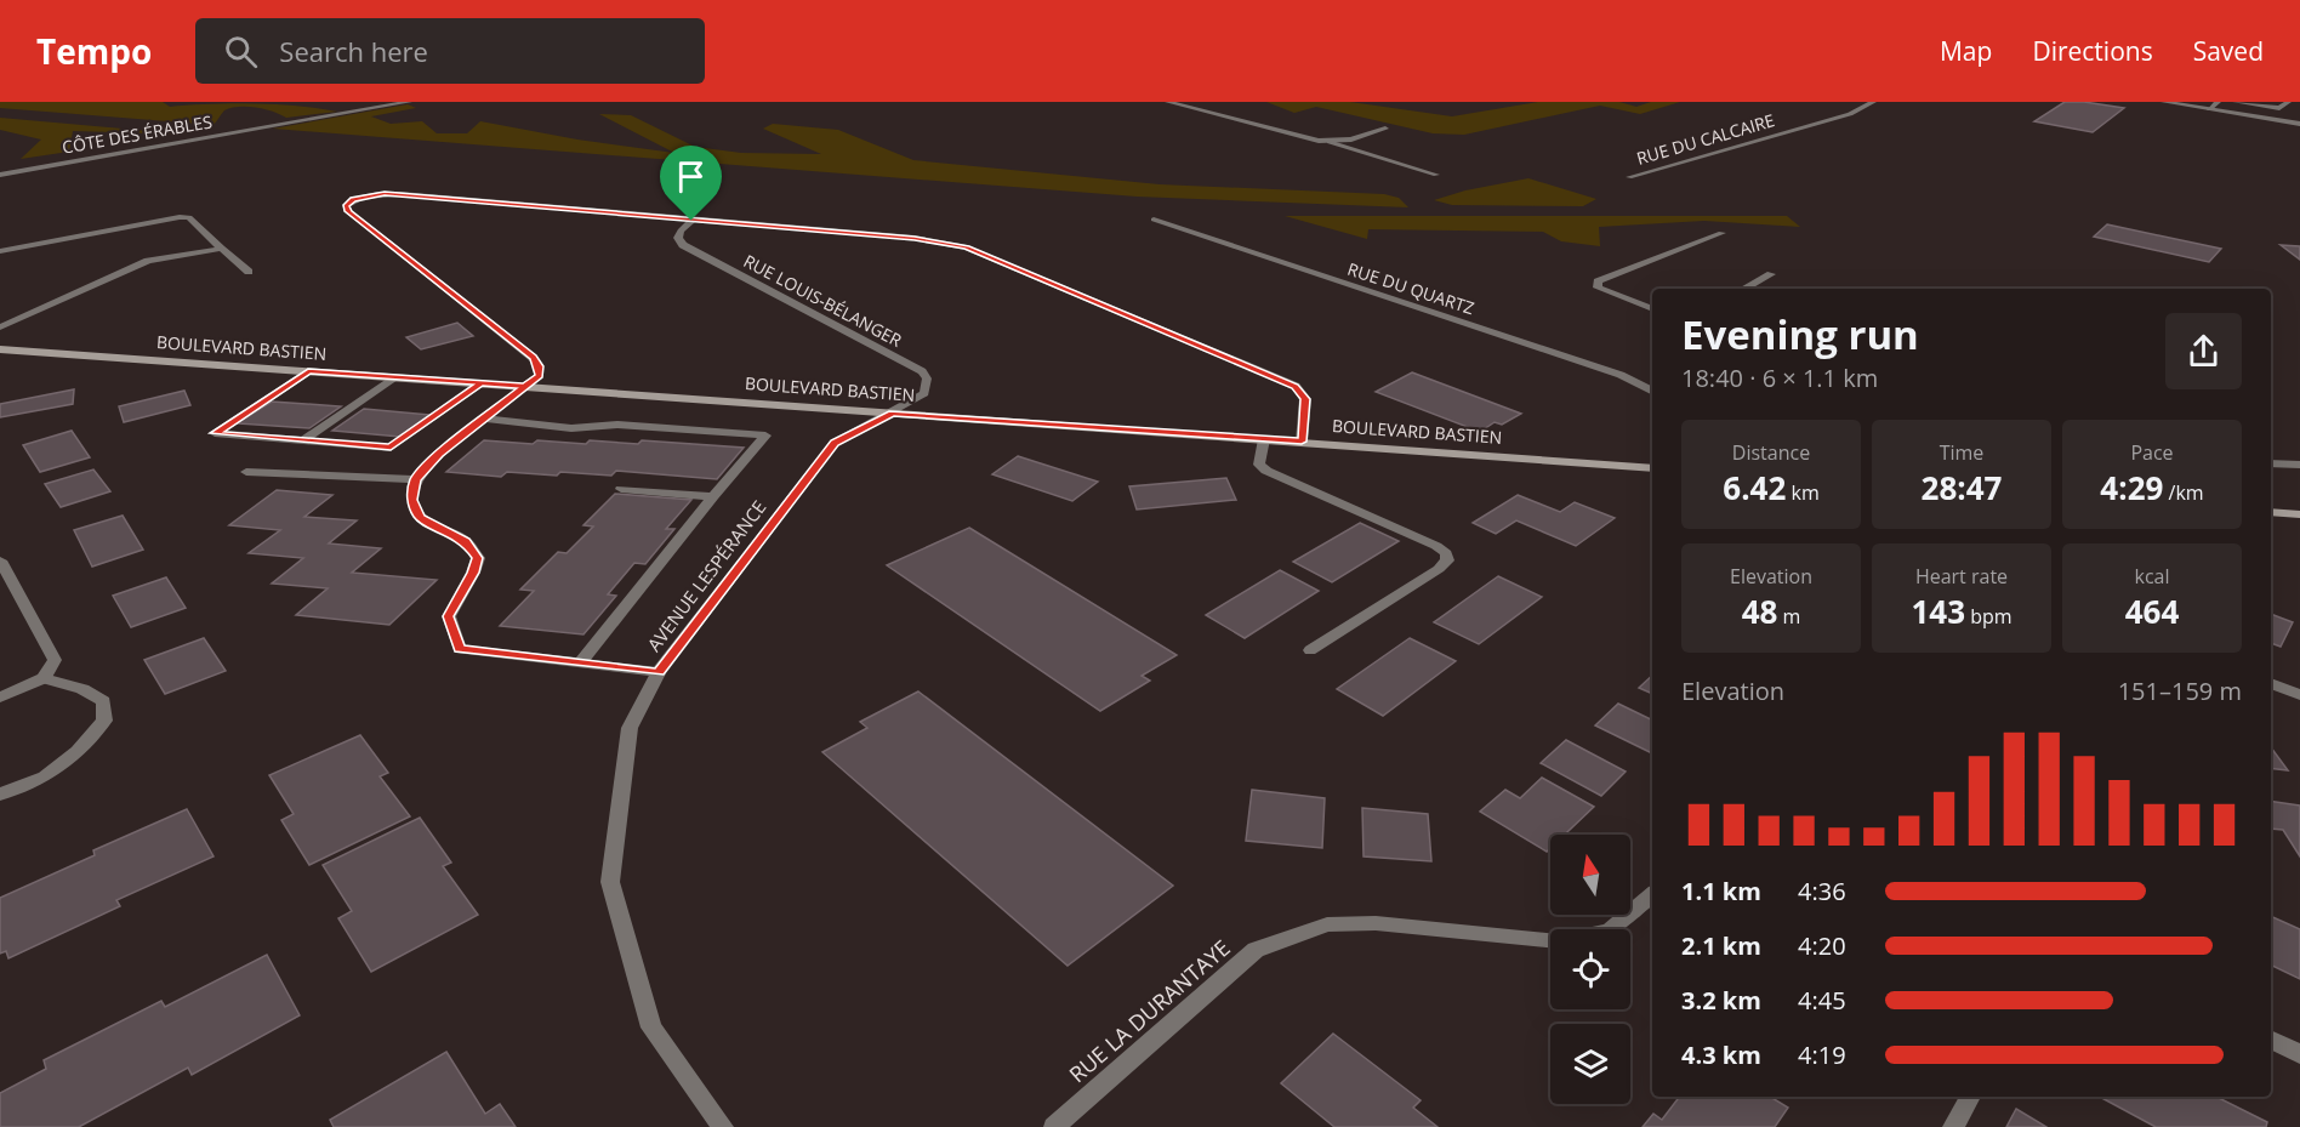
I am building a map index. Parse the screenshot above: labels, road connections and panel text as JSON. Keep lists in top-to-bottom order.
{
  "streets": {
    "main road": ["BOULEVARD BASTIEN"],
    "street": [
      "CÔTE DES ÉRABLES",
      "RUE DU CALCAIRE",
      "RUE DU QUARTZ",
      "RUE LOUIS-BÉLANGER",
      "AVENUE LESPÉRANCE",
      "RUE LA DURANTAYE"
    ]
  },
  "crossings": [
    ["RUE LOUIS-BÉLANGER", "BOULEVARD BASTIEN"],
    ["RUE LOUIS-BÉLANGER", "AVENUE LESPÉRANCE"],
    ["BOULEVARD BASTIEN", "AVENUE LESPÉRANCE"]
  ],
  "north": "top",
  "page": {
    "header": "Tempo",
    "search": "Search here",
    "nav": ["Map", "Directions", "Saved"],
    "heading": ["Evening run", "18:40 · 6 × 1.1 km"],
    "stats": [
      ["Distance", "6.42 km"],
      ["Time", "28:47"],
      ["Pace", "4:29 /km"],
      ["Elevation", "48 m"],
      ["Heart rate", "143 bpm"],
      ["kcal", "464"]
    ],
    "chart": ["Elevation", "151–159 m"],
    "list": [
      {
        "name": "1.1 km",
        "note": "4:36"
      },
      {
        "name": "2.1 km",
        "note": "4:20"
      },
      {
        "name": "3.2 km",
        "note": "4:45"
      },
      {
        "name": "4.3 km",
        "note": "4:19"
      }
    ]
  }
}
